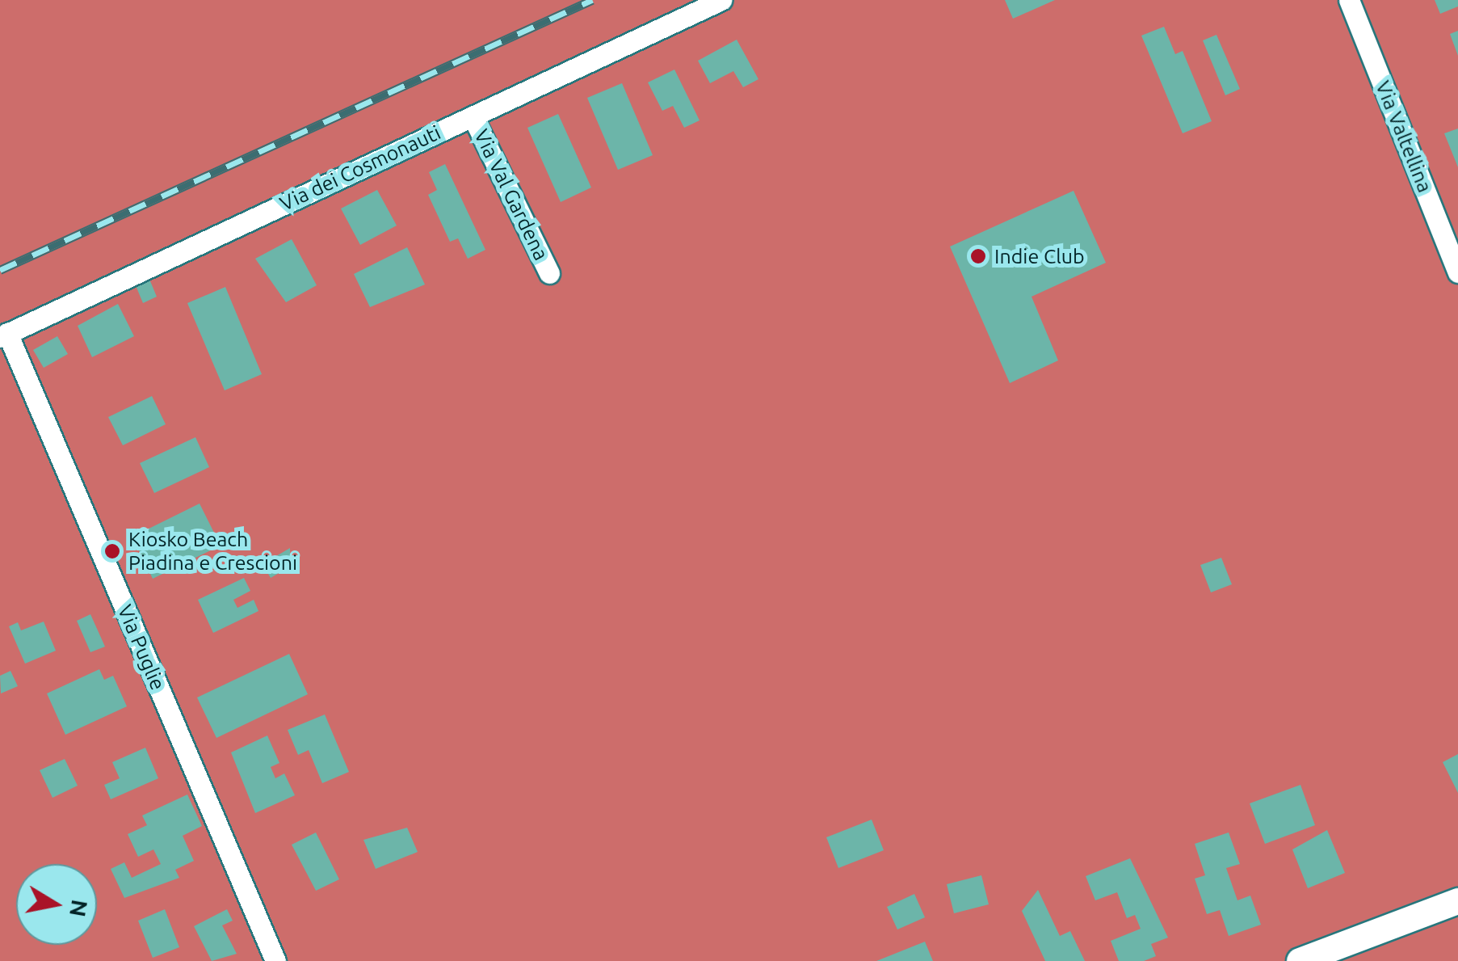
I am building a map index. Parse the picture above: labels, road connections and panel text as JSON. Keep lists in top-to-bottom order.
{
  "streets": {
    "street": [
      "Via Valtellina",
      "Via dei Cosmonauti",
      "Via Val Gardena",
      "Via Puglie"
    ]
  },
  "crossings": [
    ["Via dei Cosmonauti", "Via Val Gardena"],
    ["Via dei Cosmonauti", "Via Puglie"]
  ],
  "places": ["Indie Club", "Kiosko Beach Piadina e Crescioni"],
  "north": "right"
}
